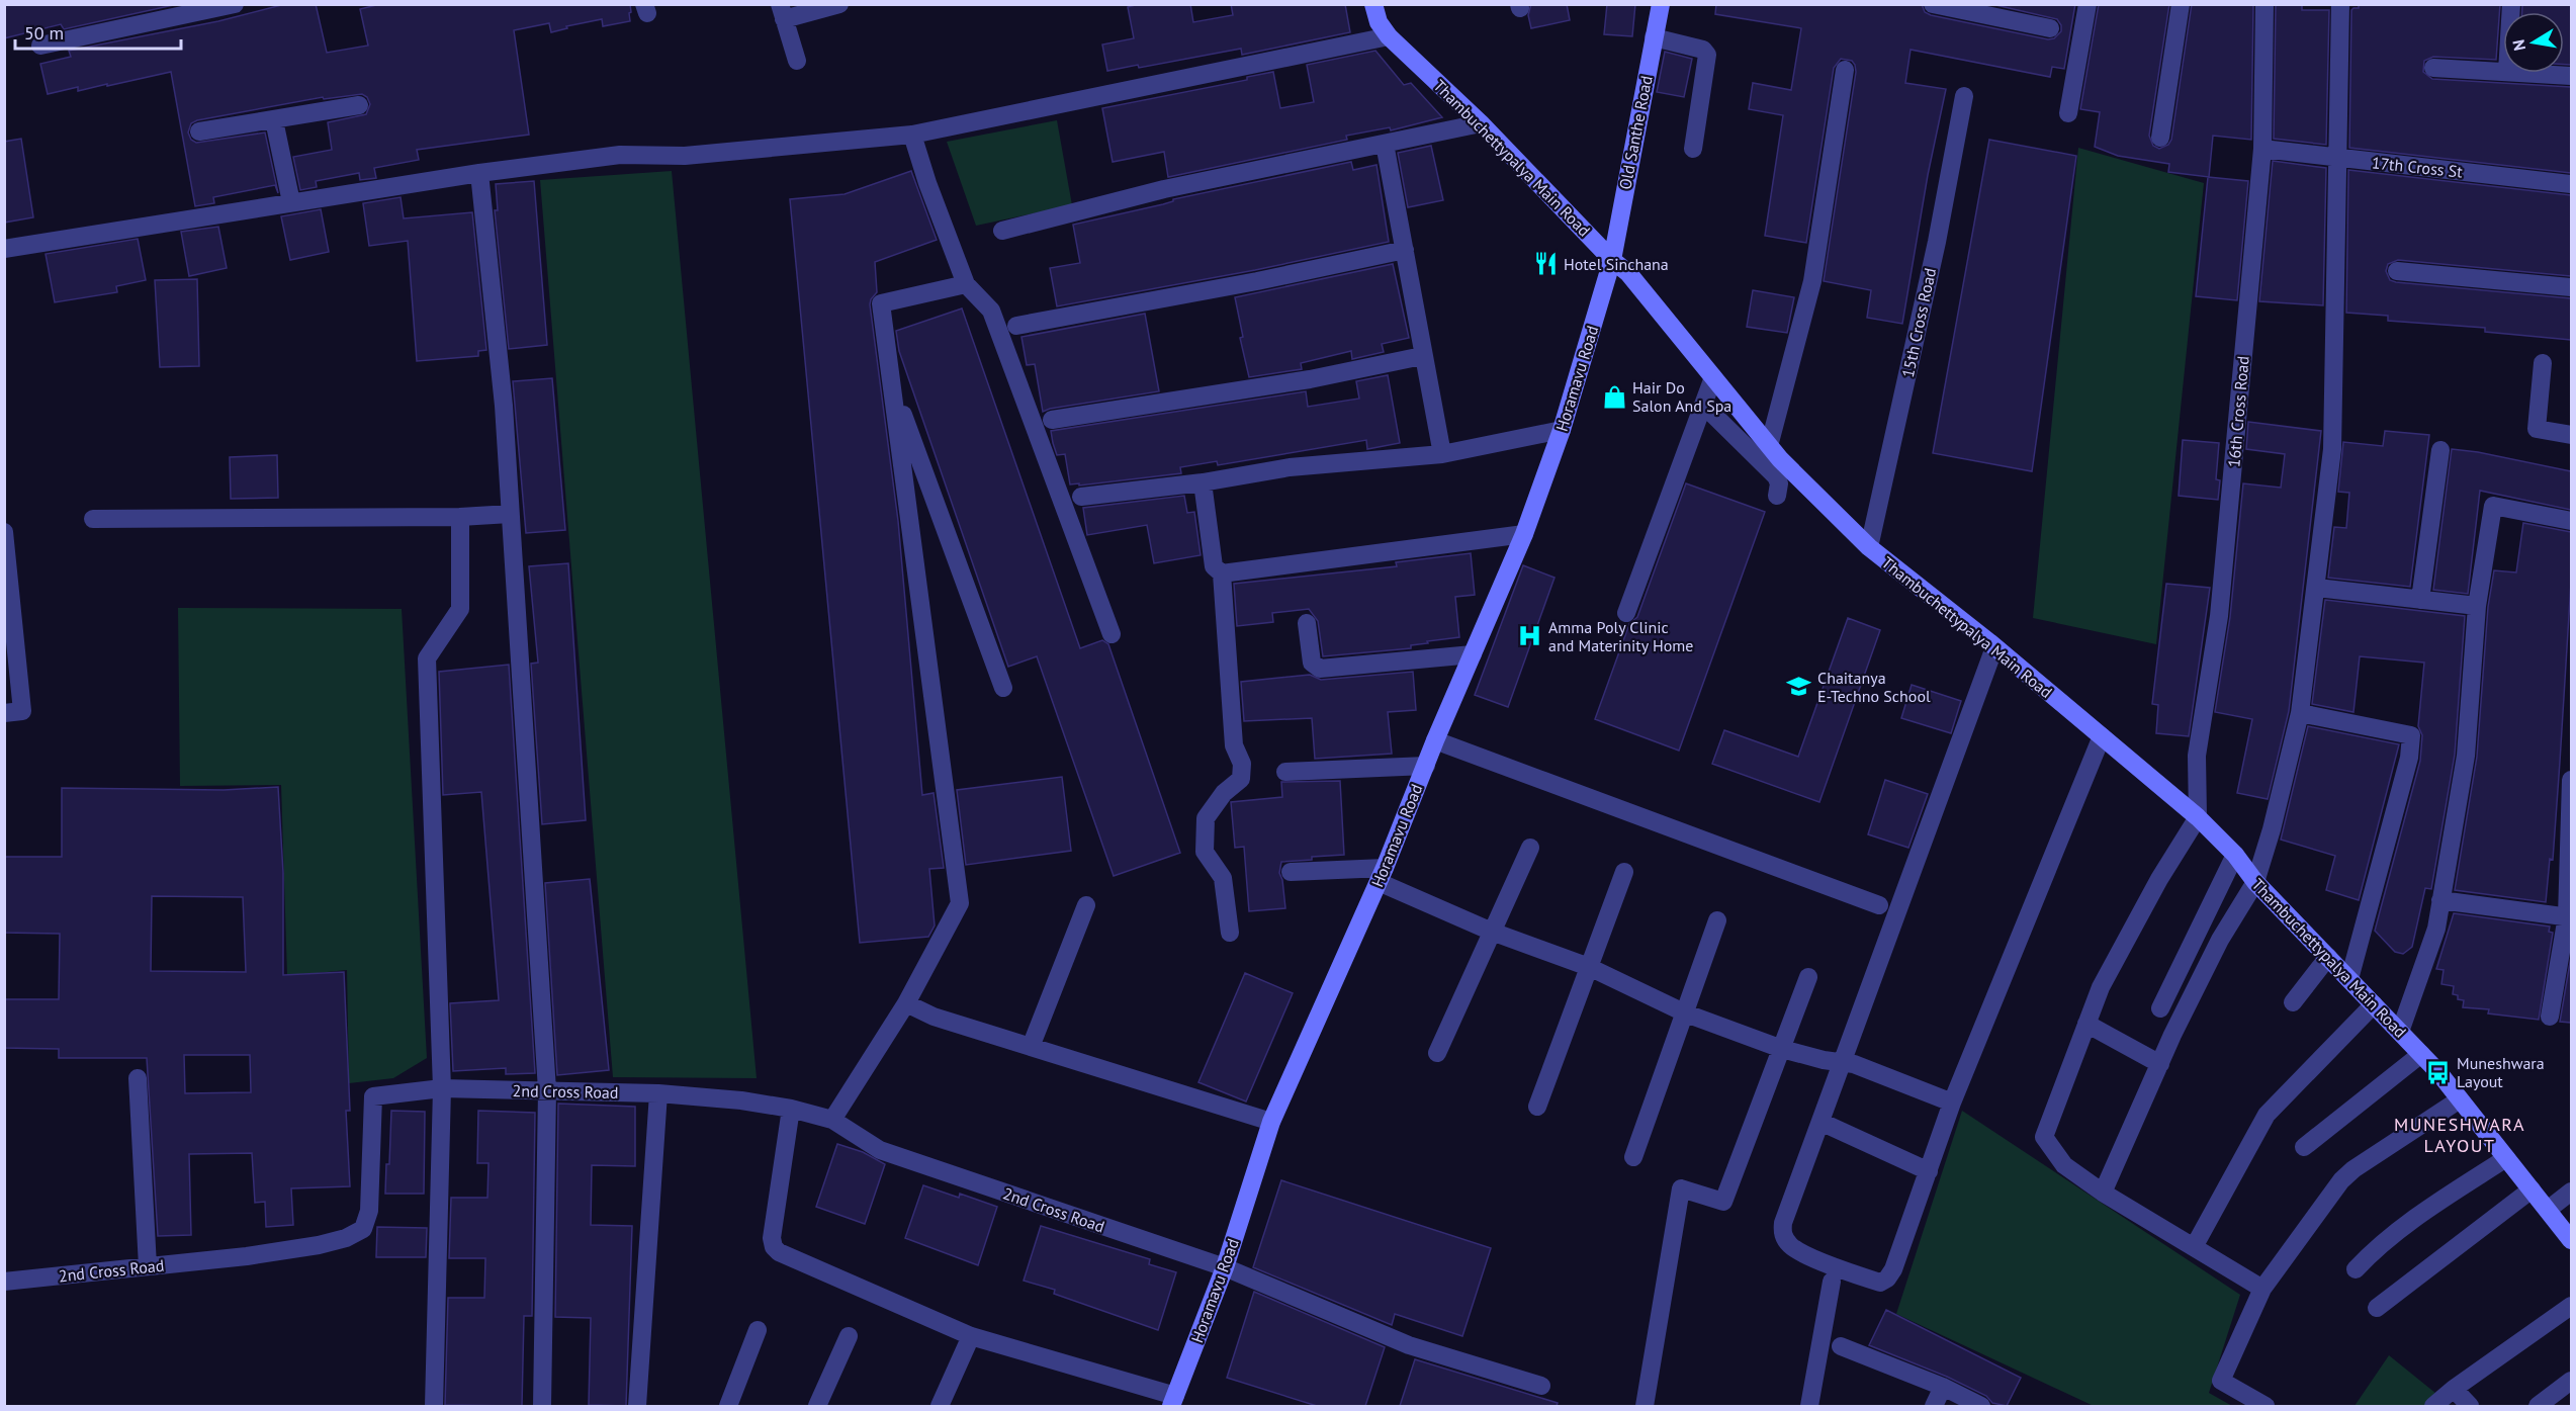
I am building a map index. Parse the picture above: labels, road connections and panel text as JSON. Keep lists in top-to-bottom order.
{
  "streets": {
    "main road": ["Old Santhe Road", "Thambuchettypalya Main Road", "Horamavu Road"],
    "street": [
      "17th Cross St",
      "15th Cross Road",
      "16th Cross Road",
      "2nd Cross Road"
    ]
  },
  "crossings": [
    ["Old Santhe Road", "Thambuchettypalya Main Road"],
    ["Old Santhe Road", "Horamavu Road"],
    ["Thambuchettypalya Main Road", "15th Cross Road"],
    ["Thambuchettypalya Main Road", "Horamavu Road"],
    ["Thambuchettypalya Main Road", "16th Cross Road"],
    ["17th Cross St", "16th Cross Road"],
    ["Horamavu Road", "2nd Cross Road"]
  ],
  "districts": ["MUNESHWARA LAYOUT"],
  "places": {
    "restaurant": ["Hotel Sinchana"],
    "shop": ["Hair Do Salon And Spa"],
    "hospital": ["Amma Poly Clinic and Materinity Home"],
    "school or university": ["Chaitanya E-Techno School"],
    "bus stop": ["Muneshwara Layout"]
  },
  "scale_bar": "50 m",
  "north": "left"
}
